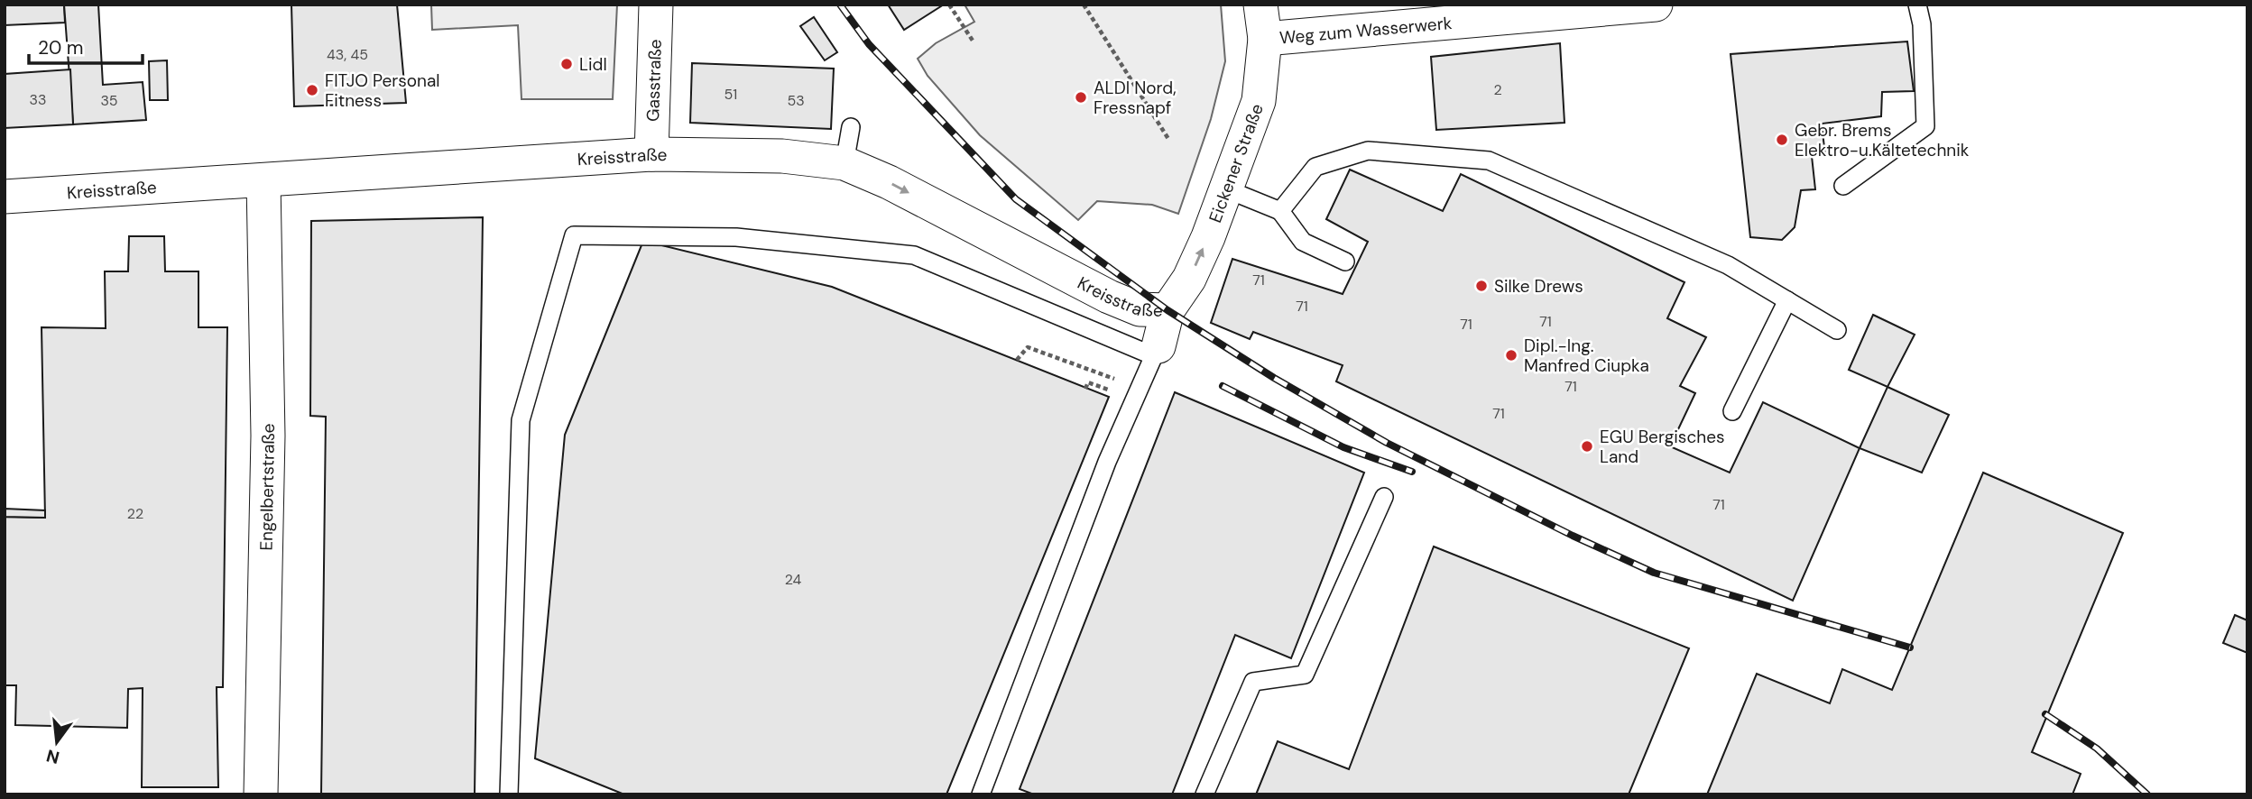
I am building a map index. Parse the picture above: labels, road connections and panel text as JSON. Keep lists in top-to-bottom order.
{
  "streets": {
    "street": [
      "Weg zum Wasserwerk",
      "Gasstraße",
      "Kreisstraße",
      "Eickener Straße",
      "Engelbertstraße"
    ]
  },
  "crossings": [
    ["Weg zum Wasserwerk", "Eickener Straße"],
    ["Gasstraße", "Kreisstraße"],
    ["Kreisstraße", "Eickener Straße"],
    ["Kreisstraße", "Engelbertstraße"]
  ],
  "one_way": ["Eickener Straße"],
  "places": [
    "Lidl",
    "FITJO Personal Fitness",
    "ALDI Nord, Fressnapf",
    "Gebr. Brems Elektro-u.Kältetechnik",
    "Silke Drews",
    "Dipl.-Ing. Manfred Ciupka",
    "EGU Bergisches Land"
  ],
  "house_numbers": [
    "43, 45",
    "2",
    "51",
    "33",
    "35",
    "53",
    "71",
    "71",
    "71",
    "71",
    "71",
    "71",
    "71",
    "22",
    "24"
  ],
  "scale_bar": "20 m",
  "north": "bottom"
}
